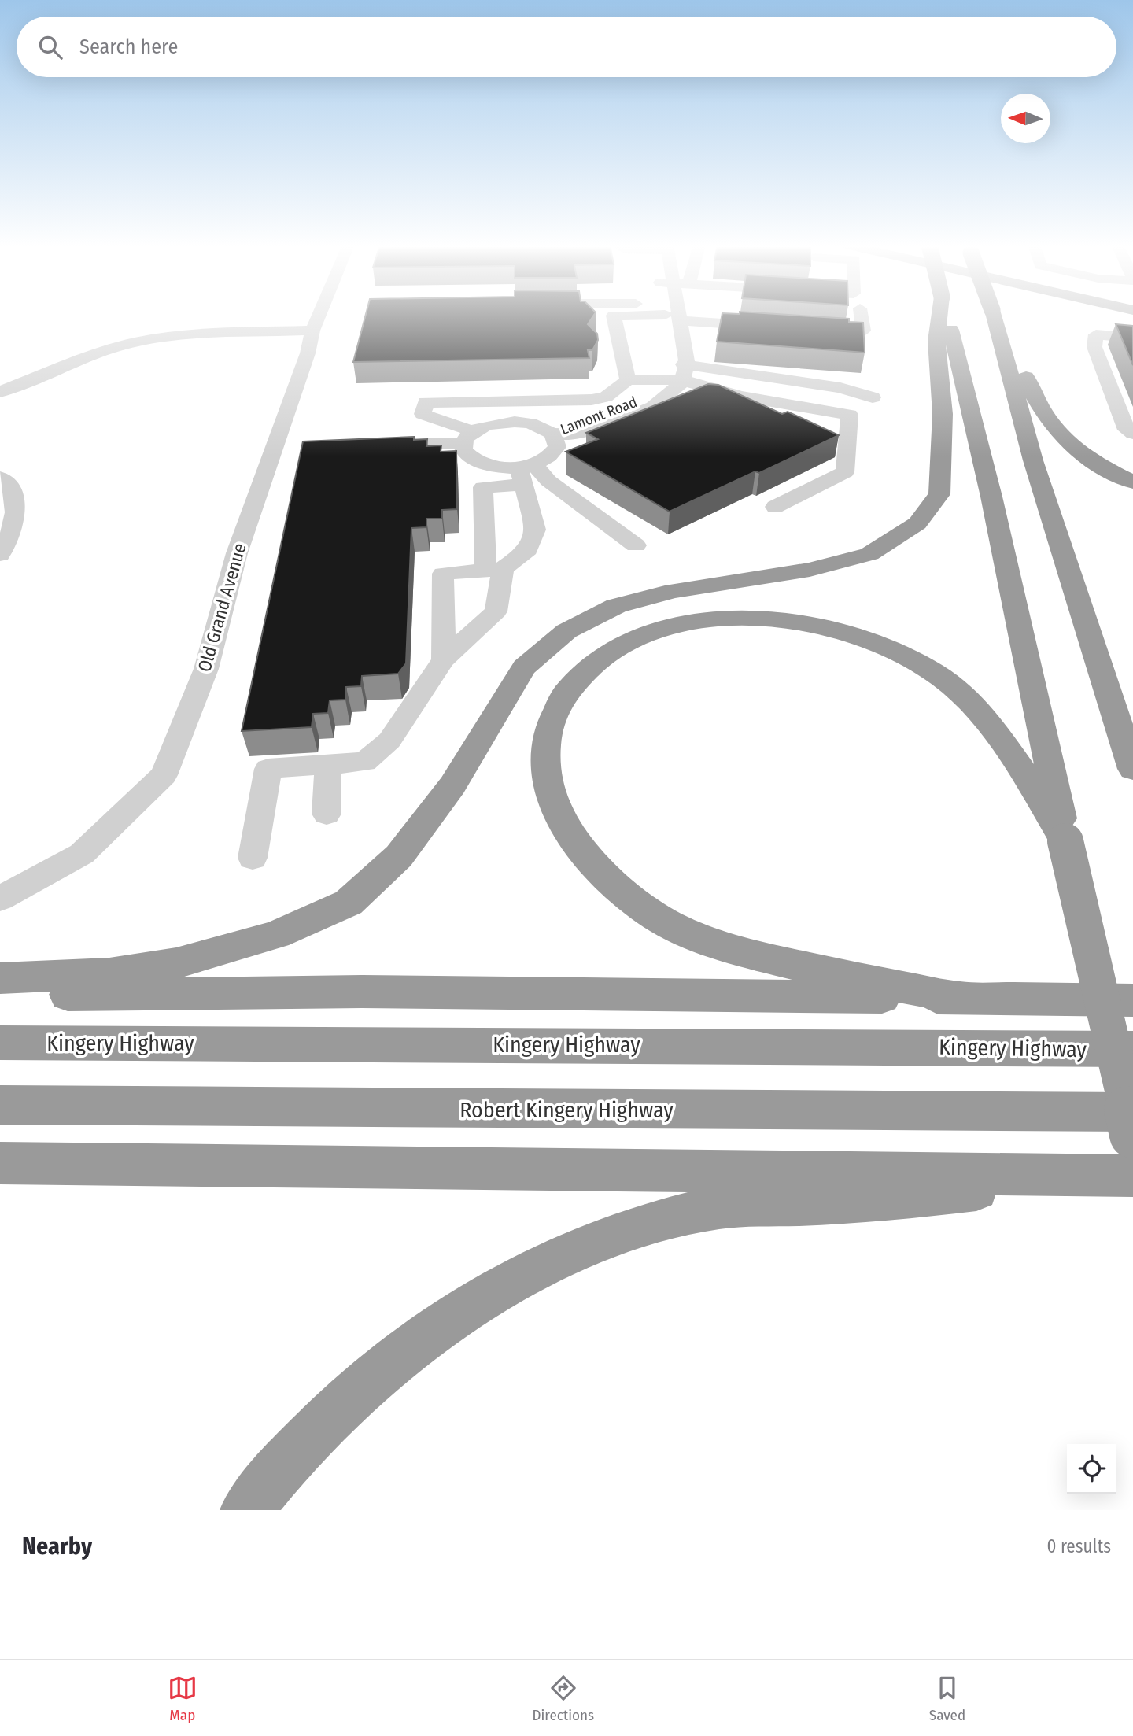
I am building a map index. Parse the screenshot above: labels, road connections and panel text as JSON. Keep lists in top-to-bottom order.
{
  "streets": {
    "highway": ["Kingery Highway", "Robert Kingery Highway"],
    "street": ["Lamont Road", "Old Grand Avenue"]
  },
  "north": "left",
  "page": {
    "search": "Search here",
    "heading": ["Nearby", "0 results"],
    "nav": ["Map", "Directions", "Saved"]
  }
}
